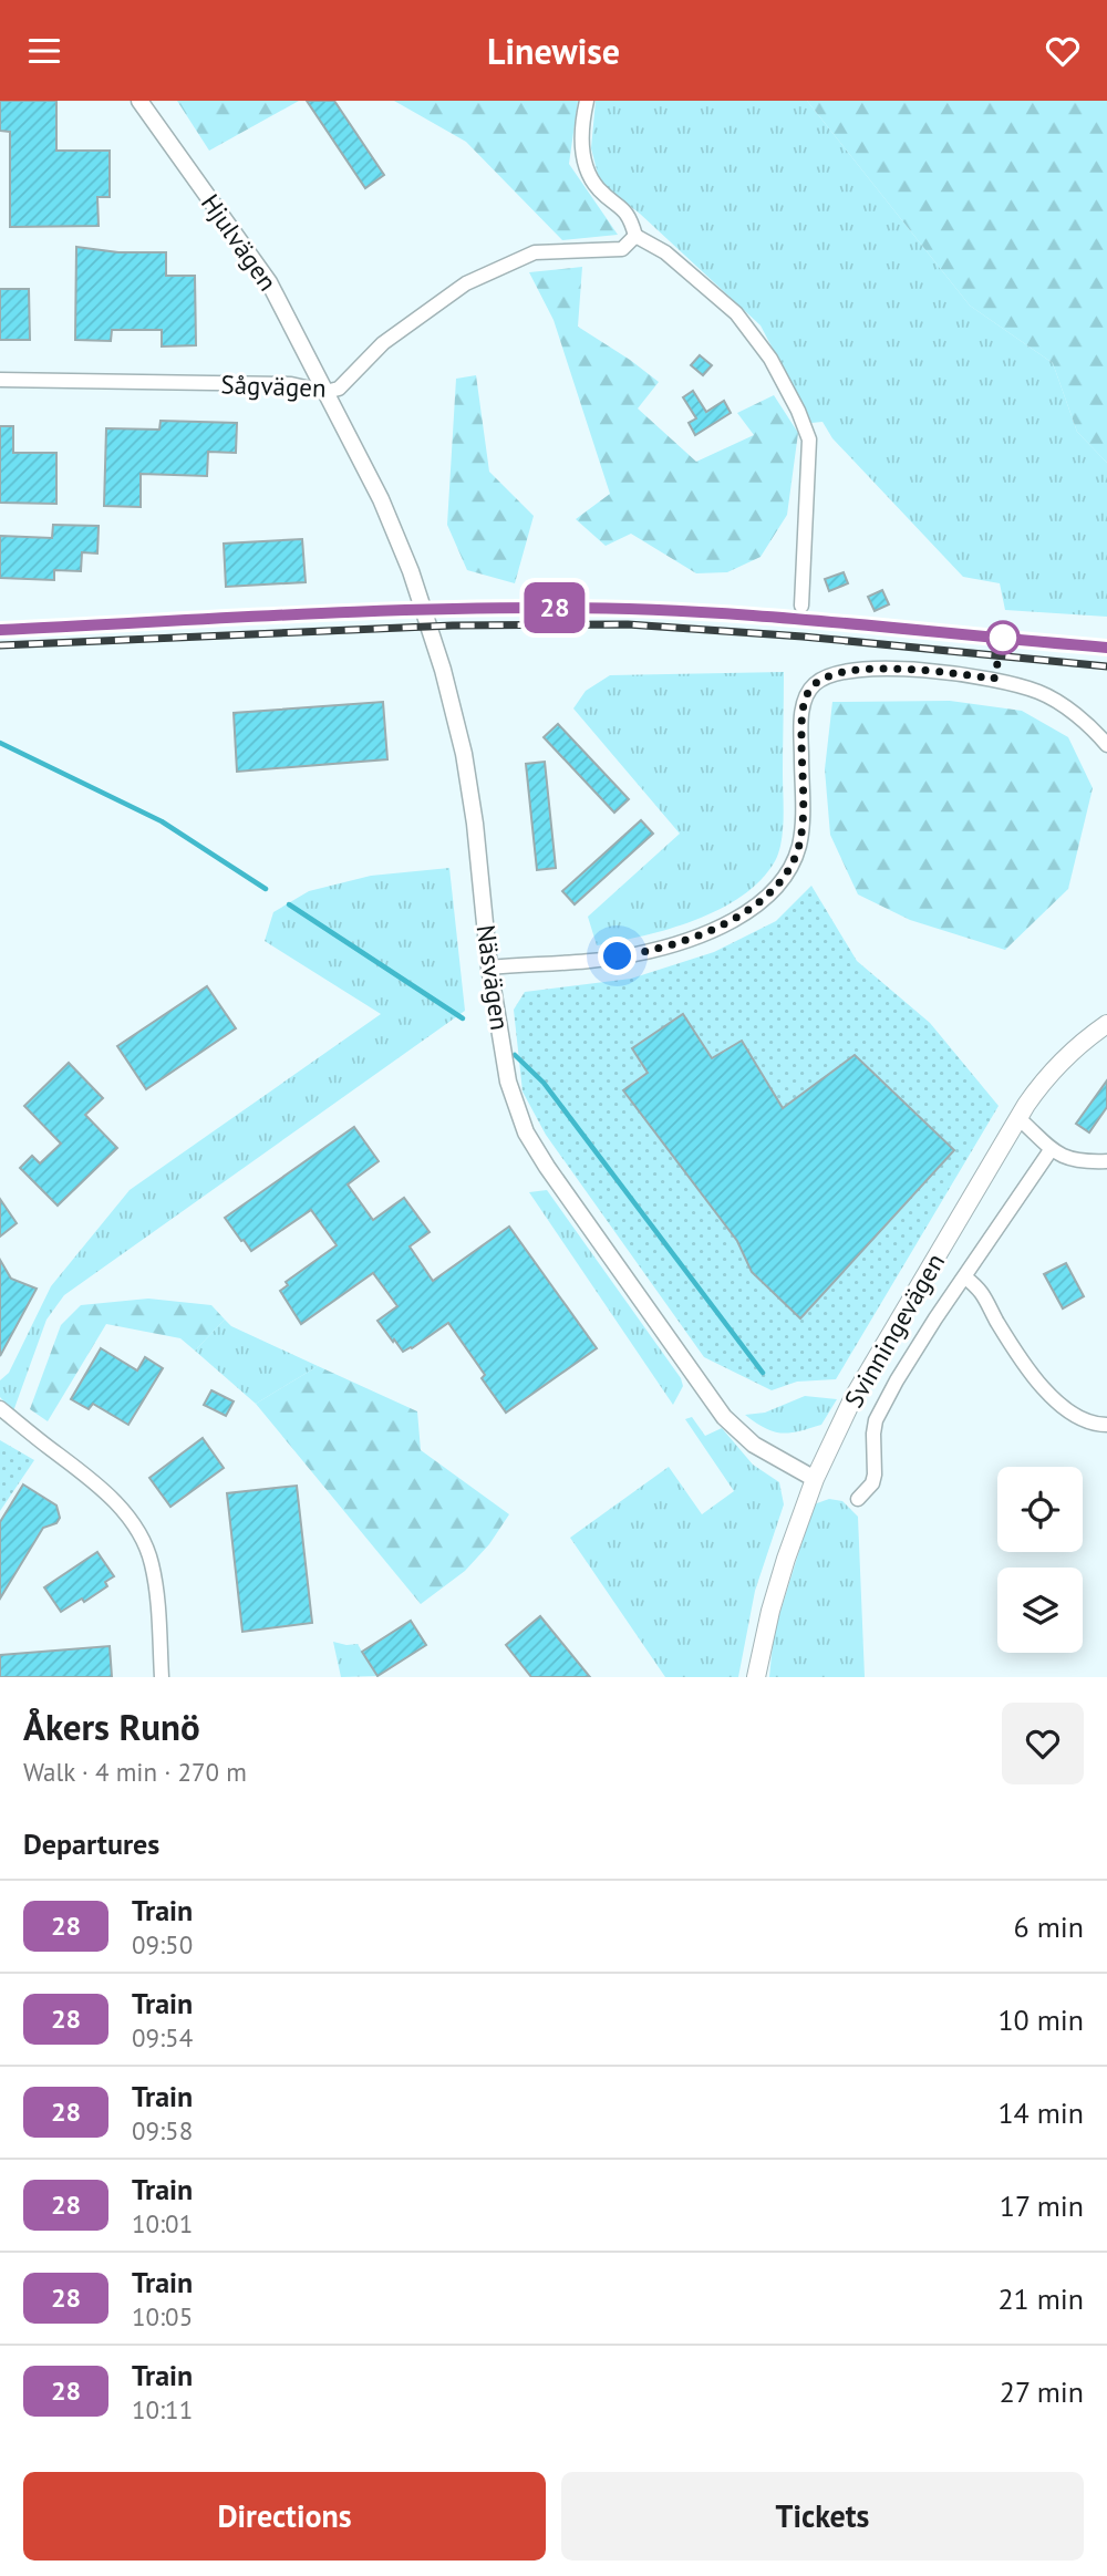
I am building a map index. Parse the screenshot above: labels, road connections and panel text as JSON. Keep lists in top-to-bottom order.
{
  "streets": {
    "main road": ["Svinningevägen"],
    "street": ["Hjulvägen", "Sågvägen", "Näsvägen"]
  },
  "crossings": [
    ["Hjulvägen", "Sågvägen"],
    ["Hjulvägen", "Näsvägen"],
    ["Sågvägen", "Näsvägen"],
    ["Näsvägen", "Svinningevägen"]
  ],
  "page": {
    "header": "Linewise",
    "on_map": "28",
    "heading": [
      ["Åkers Runö", "Walk · 4 min · 270 m"],
      "Departures"
    ],
    "list": [
      {
        "mark": "28",
        "name": "Train",
        "note": "09:50",
        "value": "6 min"
      },
      {
        "mark": "28",
        "name": "Train",
        "note": "09:54",
        "value": "10 min"
      },
      {
        "mark": "28",
        "name": "Train",
        "note": "09:58",
        "value": "14 min"
      },
      {
        "mark": "28",
        "name": "Train",
        "note": "10:01",
        "value": "17 min"
      },
      {
        "mark": "28",
        "name": "Train",
        "note": "10:05",
        "value": "21 min"
      },
      {
        "mark": "28",
        "name": "Train",
        "note": "10:11",
        "value": "27 min"
      }
    ],
    "buttons": ["Directions", "Tickets"]
  }
}
